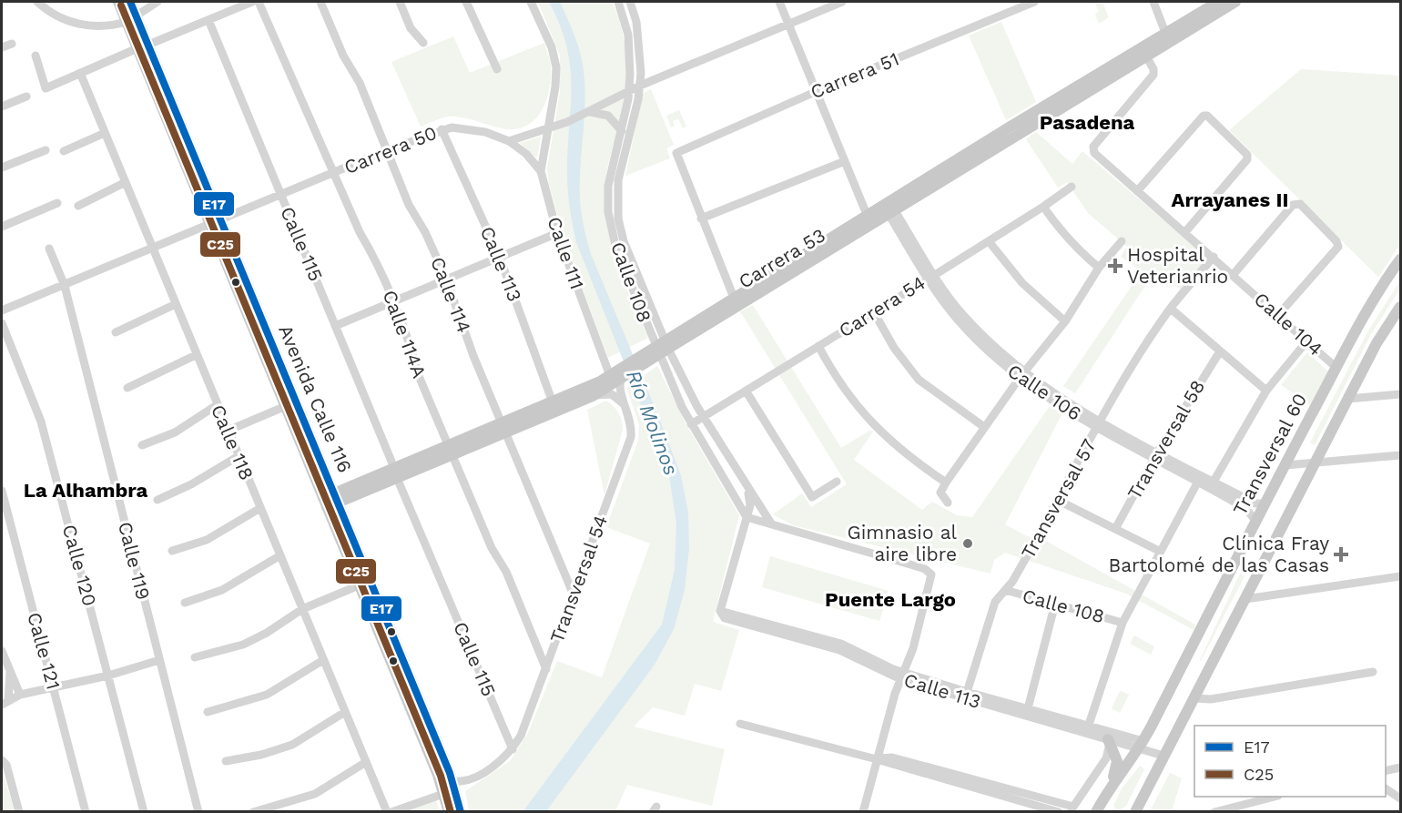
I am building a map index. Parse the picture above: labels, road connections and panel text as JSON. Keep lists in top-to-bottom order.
{
  "streets": {
    "main road": ["Carrera 53", "Avenida Calle 116", "Transversal 60"],
    "street": [
      "Carrera 51",
      "Carrera 50",
      "Calle 115",
      "Calle 111",
      "Calle 113",
      "Calle 108",
      "Calle 114",
      "Carrera 54",
      "Calle 104",
      "Calle 114A",
      "Calle 106",
      "Transversal 58",
      "Calle 118",
      "Transversal 57",
      "Calle 119",
      "Calle 120",
      "Transversal 54",
      "Calle 121"
    ]
  },
  "crossings": [
    ["Carrera 50", "Calle 115"],
    ["Carrera 50", "Calle 111"],
    ["Carrera 50", "Calle 113"],
    ["Carrera 50", "Calle 114"],
    ["Carrera 50", "Calle 114A"],
    ["Carrera 50", "Avenida Calle 116"],
    ["Carrera 50", "Calle 118"],
    ["Carrera 50", "Calle 119"],
    ["Calle 115", "Carrera 53"],
    ["Calle 115", "Transversal 54"],
    ["Calle 111", "Carrera 53"],
    ["Calle 111", "Transversal 54"],
    ["Carrera 53", "Calle 113"],
    ["Carrera 53", "Calle 108"],
    ["Carrera 53", "Calle 114"],
    ["Carrera 53", "Calle 104"],
    ["Carrera 53", "Calle 114A"],
    ["Carrera 53", "Calle 106"],
    ["Carrera 53", "Avenida Calle 116"],
    ["Carrera 53", "Transversal 54"],
    ["Calle 113", "Calle 108"],
    ["Calle 113", "Transversal 60"],
    ["Calle 113", "Transversal 57"],
    ["Calle 108", "Carrera 54"],
    ["Calle 108", "Transversal 57"],
    ["Calle 114", "Transversal 54"],
    ["Carrera 54", "Calle 106"],
    ["Calle 104", "Transversal 60"],
    ["Calle 104", "Transversal 57"],
    ["Calle 114A", "Transversal 54"],
    ["Calle 106", "Transversal 58"],
    ["Calle 106", "Transversal 60"],
    ["Calle 106", "Transversal 57"]
  ],
  "districts": [
    "Pasadena",
    "Arrayanes II",
    "La Alhambra",
    "Puente Largo"
  ],
  "water": ["Río Molinos"],
  "places": {
    "health": ["Hospital Veterianrio", "Clínica Fray Bartolomé de las Casas"],
    "other": ["Gimnasio al aire libre"]
  },
  "lines": ["transit line E17", "transit line C25"],
  "legend": ["E17", "C25"]
}
